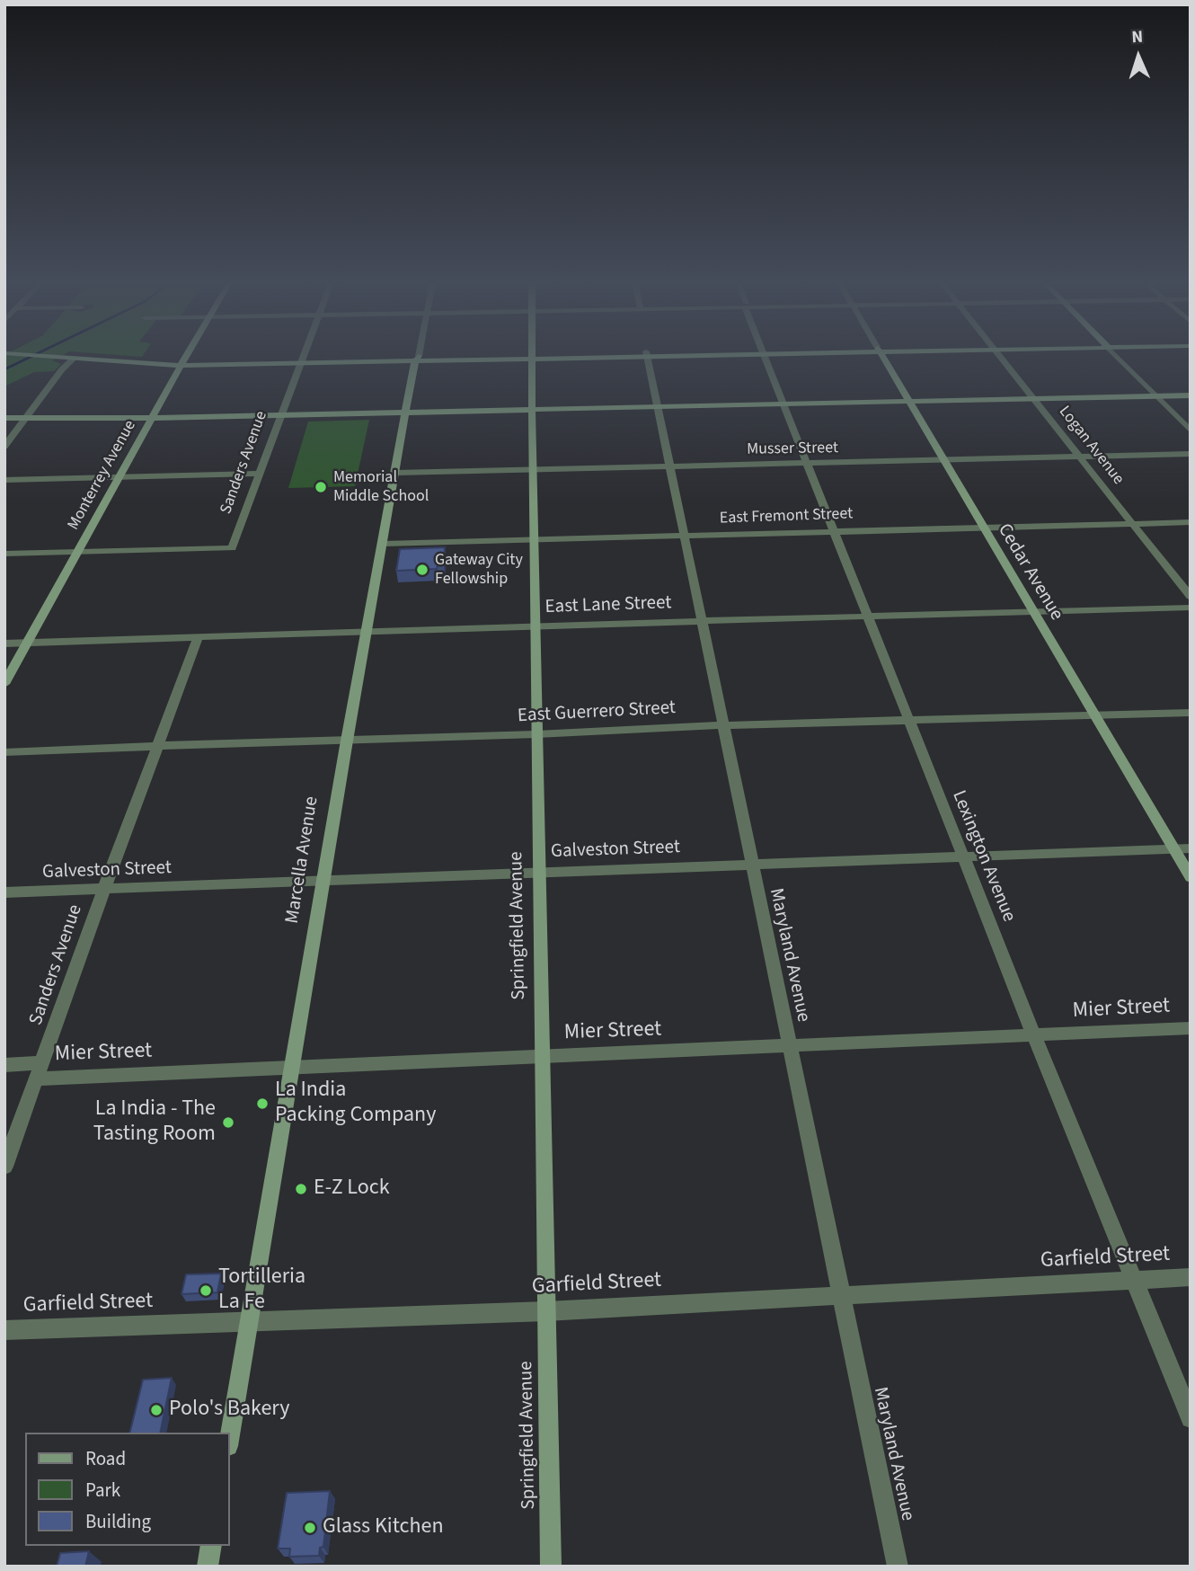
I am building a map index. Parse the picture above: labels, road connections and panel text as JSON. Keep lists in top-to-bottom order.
{
  "streets": {
    "street": [
      "Logan Avenue",
      "Musser Street",
      "Sanders Avenue",
      "Monterrey Avenue",
      "East Fremont Street",
      "Cedar Avenue",
      "East Lane Street",
      "East Guerrero Street",
      "Galveston Street",
      "Lexington Avenue",
      "Marcella Avenue",
      "Springfield Avenue",
      "Maryland Avenue",
      "Mier Street",
      "Garfield Street"
    ]
  },
  "crossings": [
    ["Logan Avenue", "Musser Street"],
    ["Logan Avenue", "East Fremont Street"],
    ["Musser Street", "Cedar Avenue"],
    ["Musser Street", "Lexington Avenue"],
    ["Musser Street", "Marcella Avenue"],
    ["Musser Street", "Springfield Avenue"],
    ["Musser Street", "Maryland Avenue"],
    ["Sanders Avenue", "Monterrey Avenue"],
    ["Sanders Avenue", "East Lane Street"],
    ["Sanders Avenue", "East Guerrero Street"],
    ["Sanders Avenue", "Galveston Street"],
    ["Sanders Avenue", "Mier Street"],
    ["Monterrey Avenue", "East Lane Street"],
    ["East Fremont Street", "Cedar Avenue"],
    ["East Fremont Street", "Lexington Avenue"],
    ["East Fremont Street", "Marcella Avenue"],
    ["East Fremont Street", "Springfield Avenue"],
    ["East Fremont Street", "Maryland Avenue"],
    ["Cedar Avenue", "East Lane Street"],
    ["Cedar Avenue", "East Guerrero Street"],
    ["Cedar Avenue", "Galveston Street"],
    ["East Lane Street", "Lexington Avenue"],
    ["East Lane Street", "Marcella Avenue"],
    ["East Lane Street", "Springfield Avenue"],
    ["East Lane Street", "Maryland Avenue"],
    ["East Guerrero Street", "Lexington Avenue"],
    ["East Guerrero Street", "Marcella Avenue"],
    ["East Guerrero Street", "Springfield Avenue"],
    ["East Guerrero Street", "Maryland Avenue"],
    ["Galveston Street", "Lexington Avenue"],
    ["Galveston Street", "Marcella Avenue"],
    ["Galveston Street", "Springfield Avenue"],
    ["Galveston Street", "Maryland Avenue"],
    ["Lexington Avenue", "Mier Street"],
    ["Lexington Avenue", "Garfield Street"],
    ["Marcella Avenue", "Mier Street"],
    ["Marcella Avenue", "Garfield Street"],
    ["Springfield Avenue", "Mier Street"],
    ["Springfield Avenue", "Garfield Street"],
    ["Maryland Avenue", "Mier Street"],
    ["Maryland Avenue", "Garfield Street"]
  ],
  "places": [
    "Memorial Middle School",
    "Gateway City Fellowship",
    "La India Packing Company",
    "La India - The Tasting Room",
    "E-Z Lock",
    "Tortilleria La Fe",
    "Polo's Bakery",
    "Glass Kitchen"
  ],
  "legend": ["Road", "Park", "Building"],
  "north": "top"
}
